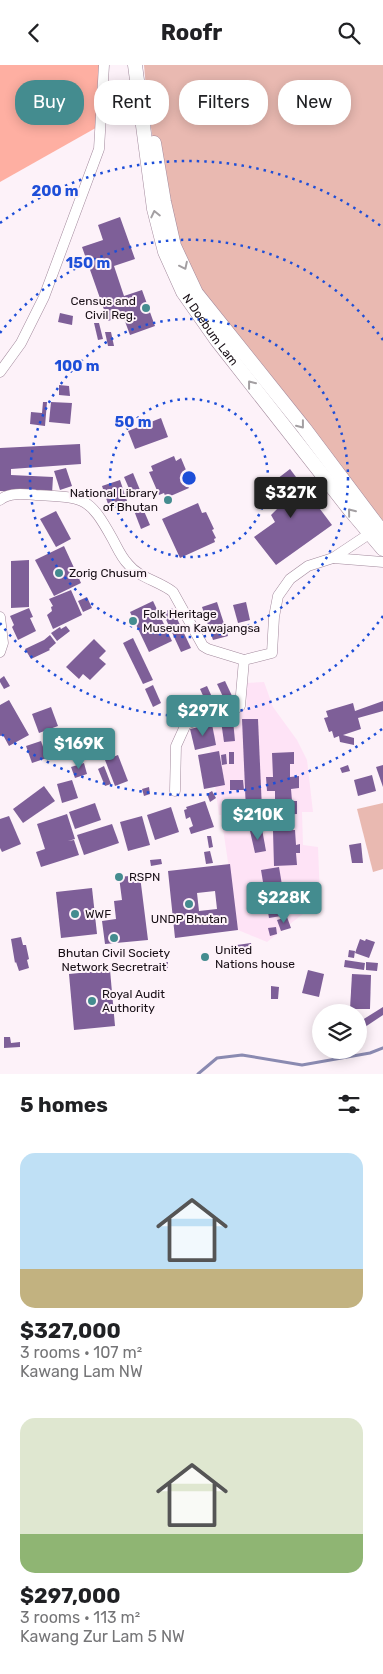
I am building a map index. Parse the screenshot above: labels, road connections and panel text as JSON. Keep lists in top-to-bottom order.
{
  "streets": {
    "main road": ["N Doebum Lam"]
  },
  "places": [
    "Census and Civil Reg.",
    "National Library of Bhutan",
    "Zorig Chusum",
    "Folk Heritage Museum Kawajangsa",
    "RSPN",
    "UNDP Bhutan",
    "WWF",
    "Bhutan Civil Society Network Secretrait",
    "United Nations house",
    "Royal Audit Authority"
  ],
  "page": {
    "header": "Roofr",
    "chip": [
      "Buy",
      "Rent",
      "Filters",
      "New"
    ],
    "price": [
      "$327K",
      "$297K",
      "$169K",
      "$210K",
      "$228K"
    ],
    "heading": "5 homes",
    "list": [
      {
        "name": "$327,000",
        "note": "3 rooms · 107 m² · Kawang Lam NW"
      },
      {
        "name": "$297,000",
        "note": "3 rooms · 113 m² · Kawang Zur Lam 5 NW"
      }
    ]
  },
  "rings": [
    "200 m",
    "150 m",
    "100 m",
    "50 m"
  ]
}
